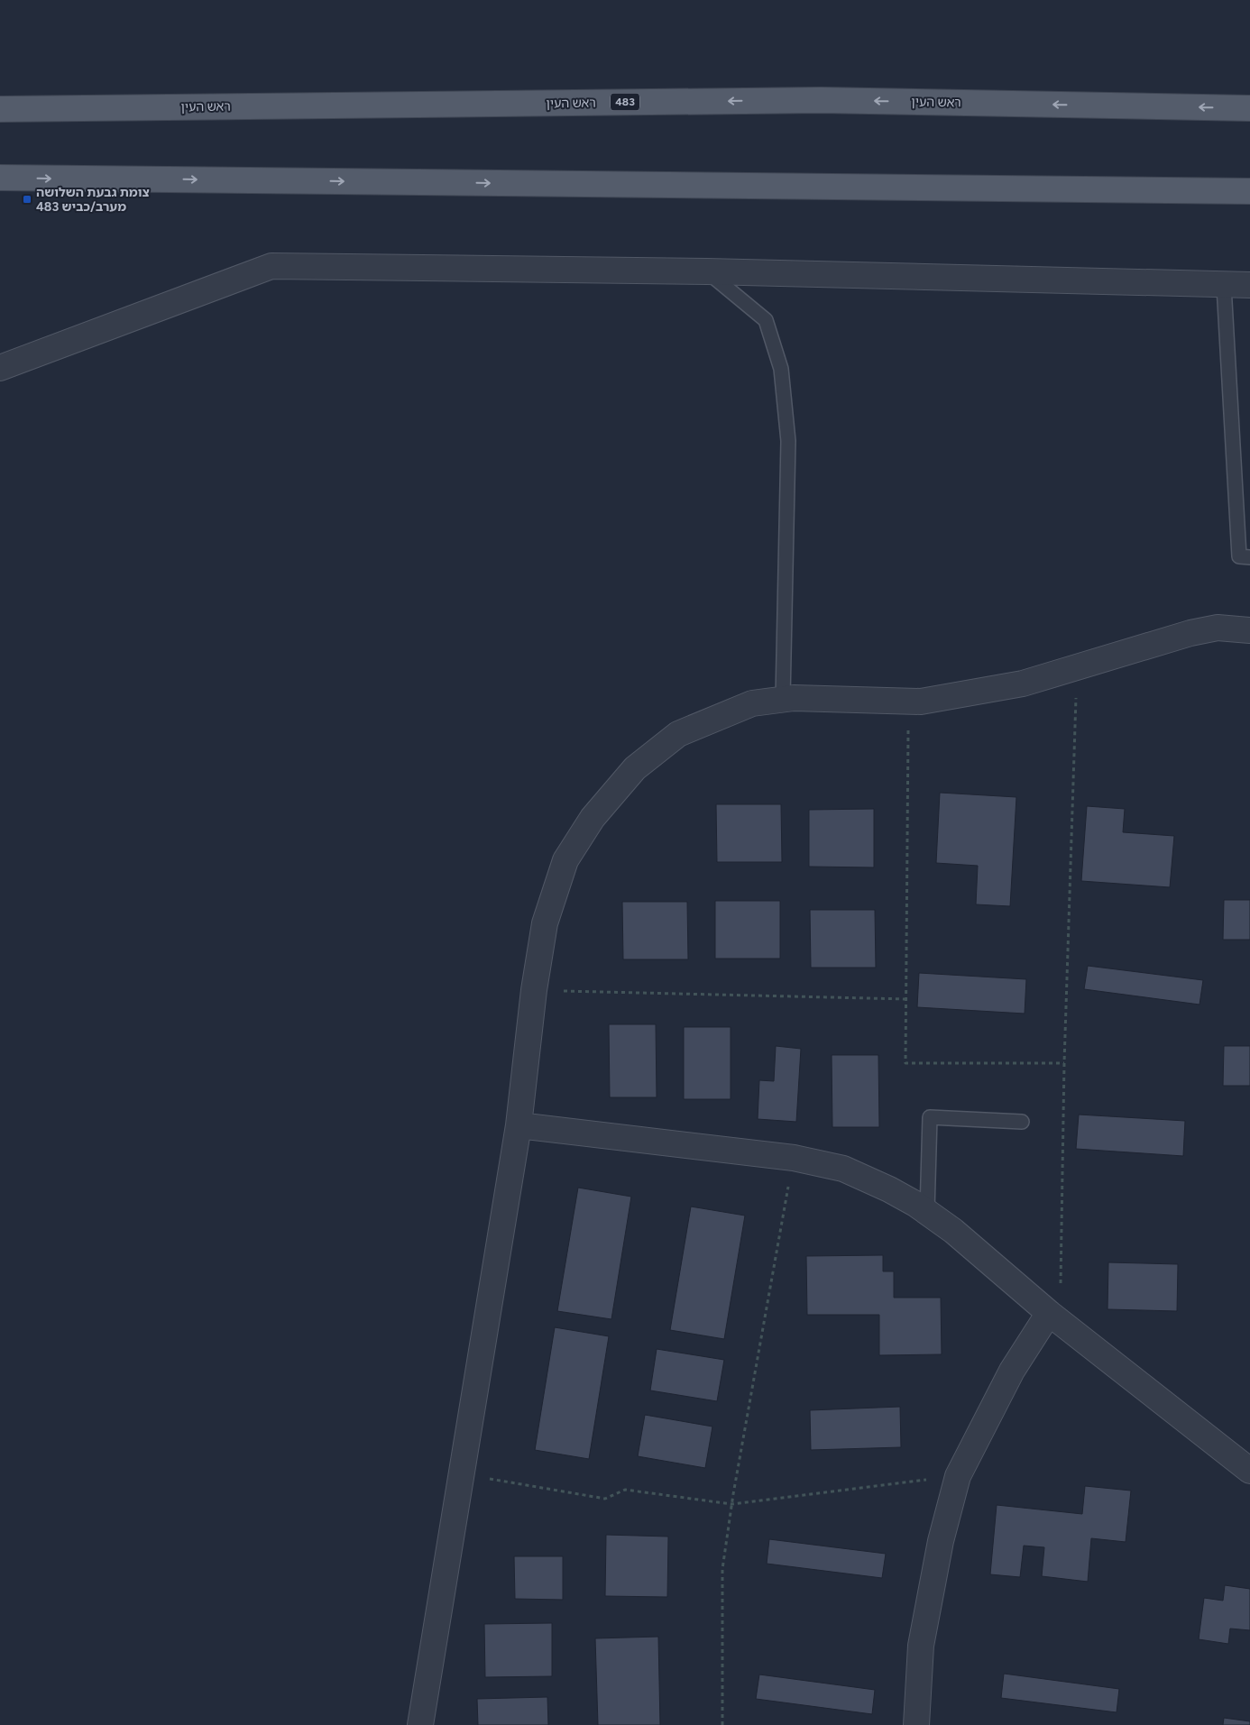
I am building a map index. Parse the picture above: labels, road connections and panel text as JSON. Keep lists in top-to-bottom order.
{
  "streets": {
    "main road": ["483", "ראש העין"]
  },
  "places": {
    "transit": ["צומת גבעת השלושה מערב/כביש 483"]
  }
}
